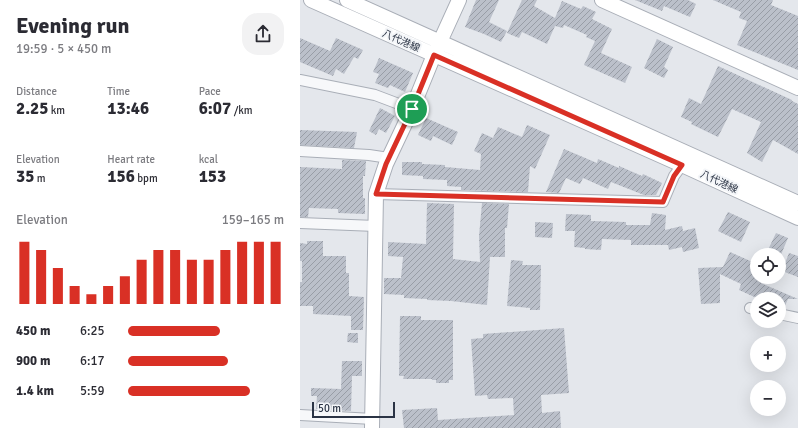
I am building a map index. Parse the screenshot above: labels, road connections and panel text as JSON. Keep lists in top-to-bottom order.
{
  "streets": {
    "main road": ["八代港線"]
  },
  "scale_bar": "50 m",
  "page": {
    "heading": ["Evening run", "19:59 · 5 × 450 m"],
    "stats": [
      ["Distance", "2.25 km"],
      ["Time", "13:46"],
      ["Pace", "6:07 /km"],
      ["Elevation", "35 m"],
      ["Heart rate", "156 bpm"],
      ["kcal", "153"]
    ],
    "chart": ["Elevation", "159–165 m"],
    "map_buttons": ["+", "−"],
    "list": [
      {
        "name": "450 m",
        "note": "6:25"
      },
      {
        "name": "900 m",
        "note": "6:17"
      },
      {
        "name": "1.4 km",
        "note": "5:59"
      }
    ],
    "scale": "50 m"
  }
}
